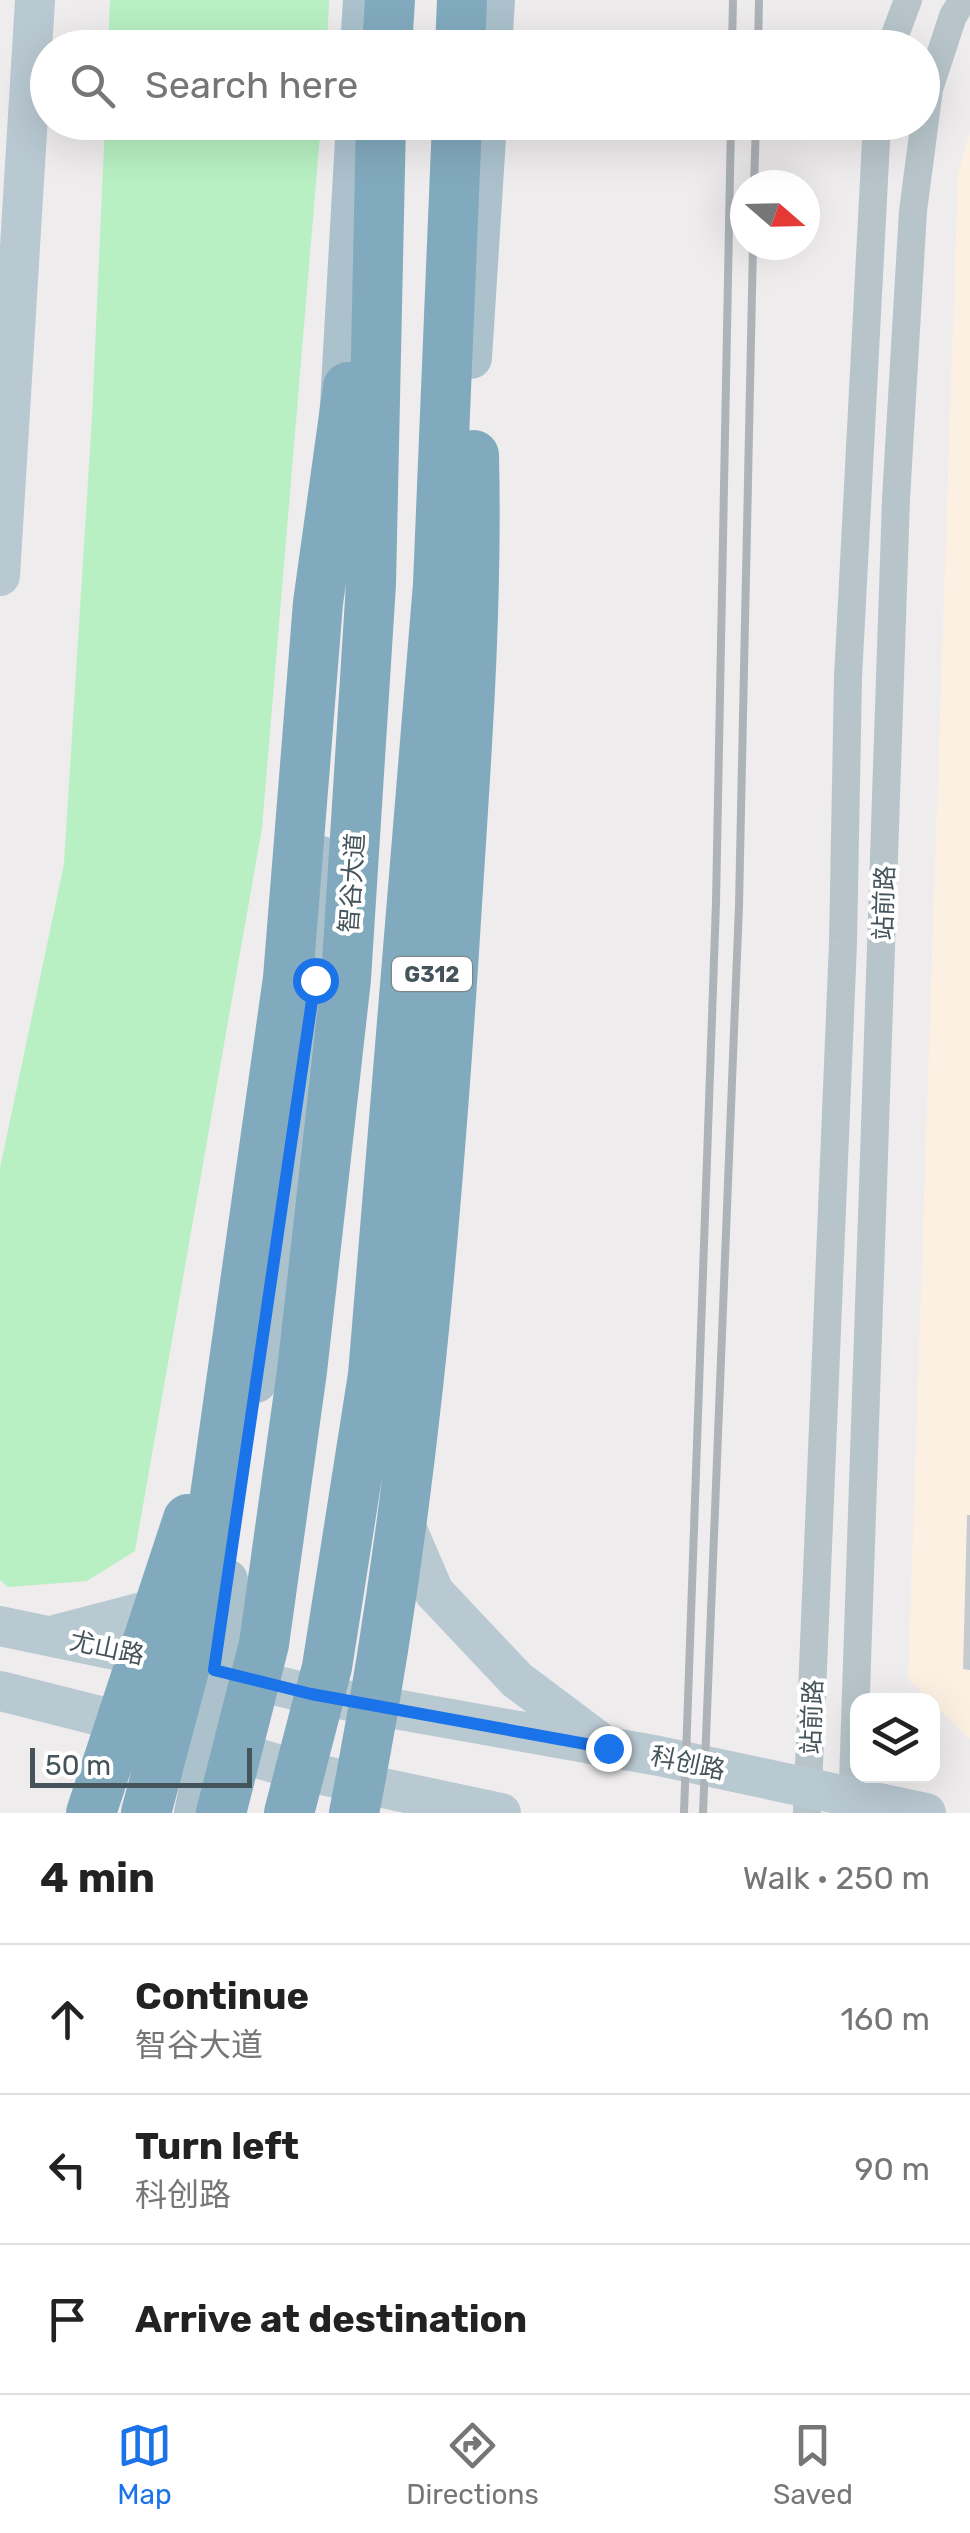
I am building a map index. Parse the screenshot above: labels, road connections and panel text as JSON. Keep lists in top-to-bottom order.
{
  "streets": {
    "highway": ["智谷大道", "G312"],
    "main road": ["尤山路", "科创路"],
    "street": ["站前路"]
  },
  "crossings": [
    ["智谷大道", "尤山路"],
    ["智谷大道", "科创路"],
    ["站前路", "科创路"],
    ["G312", "科创路"],
    ["尤山路", "科创路"]
  ],
  "scale_bar": "50 m",
  "north": "right",
  "page": {
    "search": "Search here",
    "scale": "50 m",
    "heading": ["4 min", "Walk · 250 m"],
    "list": [
      ["Continue", "智谷大道", "160 m"],
      ["Turn left", "科创路", "90 m"],
      "Arrive at destination"
    ],
    "nav": ["Map", "Directions", "Saved"]
  }
}
